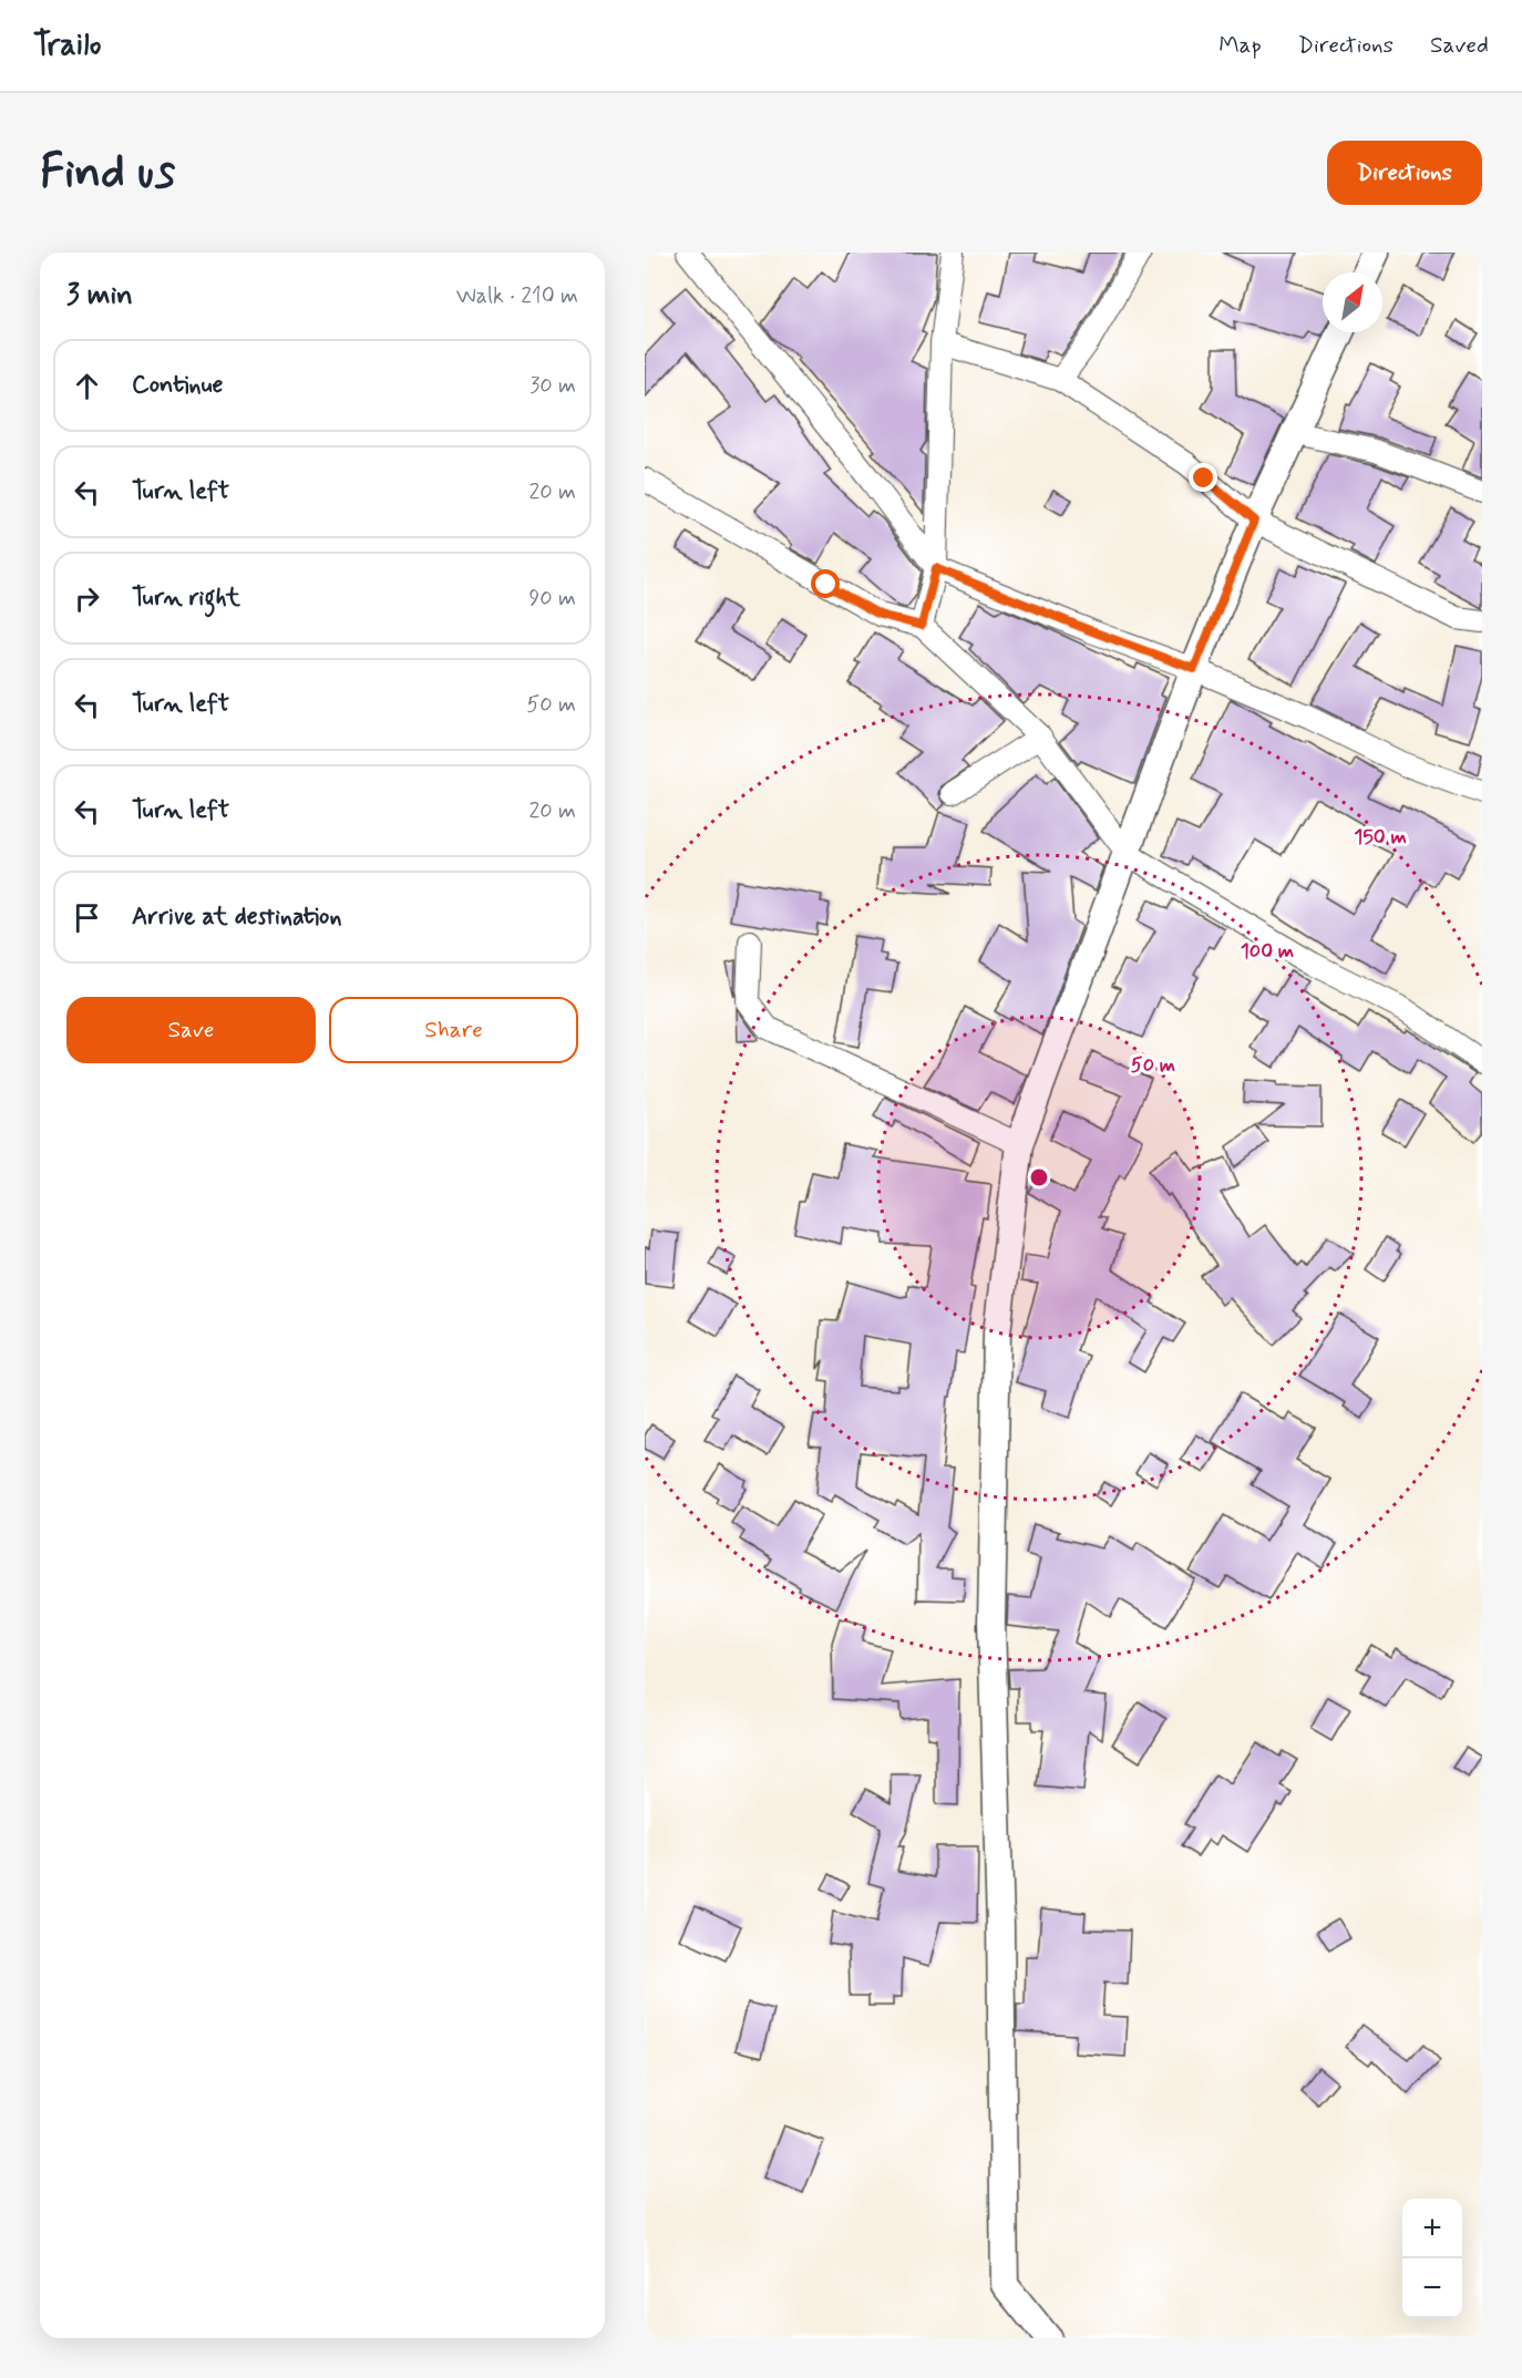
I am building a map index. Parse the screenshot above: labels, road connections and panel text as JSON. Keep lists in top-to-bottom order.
{
  "north": "top right",
  "page": {
    "header": "Trailo",
    "nav": ["Map", "Directions", "Saved"],
    "buttons": [
      "Directions",
      ["Save", "Share"]
    ],
    "title": "Find us",
    "heading": ["3 min", "Walk · 210 m"],
    "list": [
      ["Continue", "30 m"],
      ["Turn left", "20 m"],
      ["Turn right", "90 m"],
      ["Turn left", "50 m"],
      ["Turn left", "20 m"],
      "Arrive at destination"
    ],
    "map_buttons": ["+", "−"]
  },
  "rings": ["150 m", "100 m", "50 m"]
}
